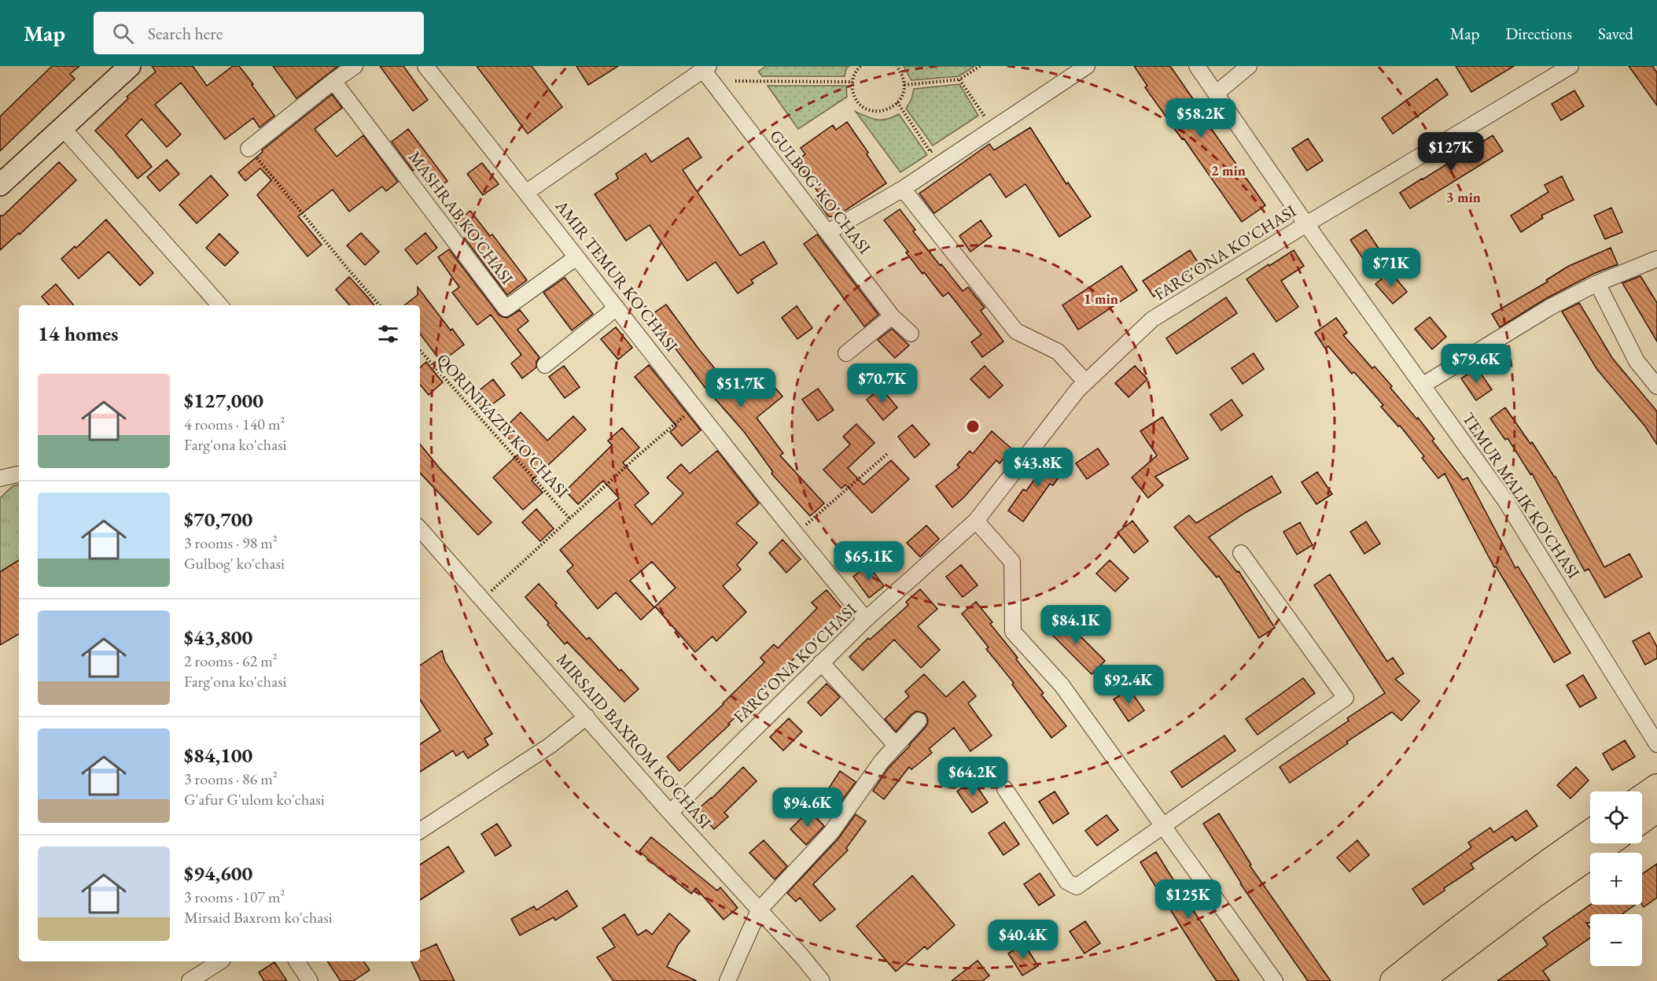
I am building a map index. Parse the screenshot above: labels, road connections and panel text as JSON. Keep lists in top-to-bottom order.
{
  "streets": {
    "street": [
      "GULBOG' KO'CHASI",
      "MASHRAB KO'CHASI",
      "FARG'ONA KO'CHASI",
      "AMIR TEMUR KO'CHASI",
      "TEMUR MALIK KO'CHASI",
      "MIRSAID BAXROM KO'CHASI"
    ],
    "path": ["QORINIYAZIY KO'CHASI"]
  },
  "crossings": [
    ["GULBOG' KO'CHASI", "AMIR TEMUR KO'CHASI"],
    ["MASHRAB KO'CHASI", "AMIR TEMUR KO'CHASI"],
    ["FARG'ONA KO'CHASI", "AMIR TEMUR KO'CHASI"],
    ["FARG'ONA KO'CHASI", "TEMUR MALIK KO'CHASI"],
    ["FARG'ONA KO'CHASI", "MIRSAID BAXROM KO'CHASI"]
  ],
  "page": {
    "header": "Map",
    "search": "Search here",
    "nav": ["Map", "Directions", "Saved"],
    "price": [
      "$58.2K",
      "$127K",
      "$71K",
      "$79.6K",
      "$70.7K",
      "$51.7K",
      "$43.8K",
      "$65.1K",
      "$84.1K",
      "$92.4K",
      "$64.2K",
      "$94.6K",
      "$125K",
      "$40.4K"
    ],
    "heading": "14 homes",
    "list": [
      {
        "name": "$127,000",
        "note": "4 rooms · 140 m² · Farg'ona ko'chasi"
      },
      {
        "name": "$70,700",
        "note": "3 rooms · 98 m² · Gulbog' ko'chasi"
      },
      {
        "name": "$43,800",
        "note": "2 rooms · 62 m² · Farg'ona ko'chasi"
      },
      {
        "name": "$84,100",
        "note": "3 rooms · 86 m² · G'afur G'ulom ko'chasi"
      },
      {
        "name": "$94,600",
        "note": "3 rooms · 107 m² · Mirsaid Baxrom ko'chasi"
      }
    ],
    "map_buttons": ["+", "−"]
  },
  "rings": ["2 min", "3 min", "1 min"]
}
